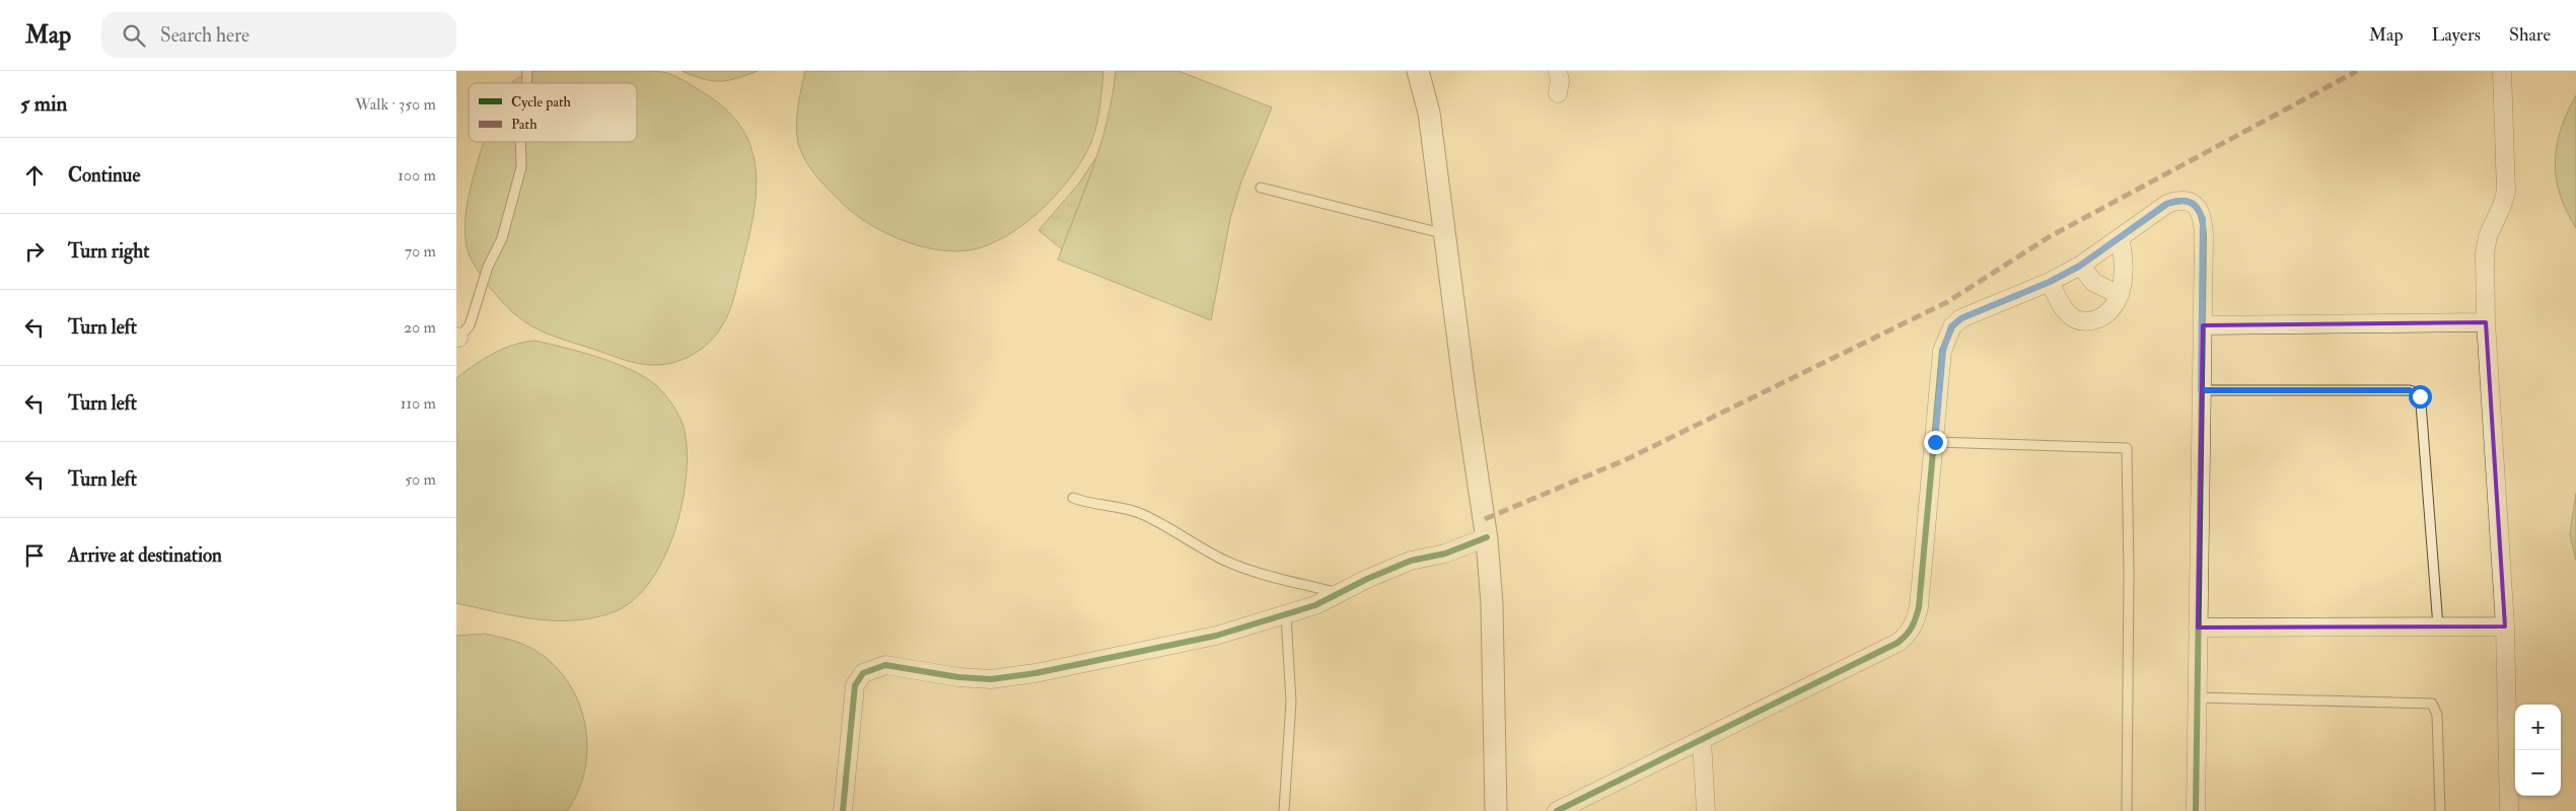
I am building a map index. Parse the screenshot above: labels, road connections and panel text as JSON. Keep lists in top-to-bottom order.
{
  "legend": ["Cycle path", "Path"],
  "page": {
    "header": "Map",
    "search": "Search here",
    "nav": ["Map", "Layers", "Share"],
    "heading": ["5 min", "Walk · 350 m"],
    "list": [
      ["Continue", "100 m"],
      ["Turn right", "70 m"],
      ["Turn left", "20 m"],
      ["Turn left", "110 m"],
      ["Turn left", "50 m"],
      "Arrive at destination"
    ],
    "map_buttons": ["+", "−"]
  }
}
